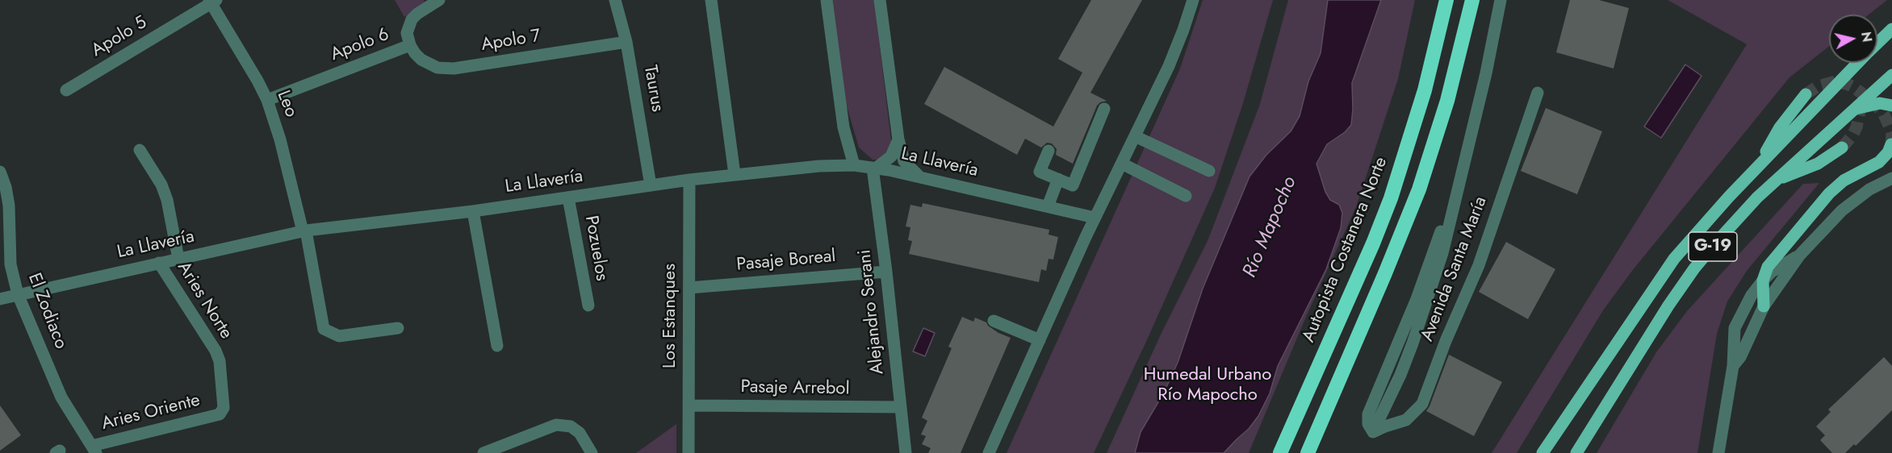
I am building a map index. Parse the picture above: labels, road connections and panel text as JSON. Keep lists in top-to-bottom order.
{
  "streets": {
    "highway": ["Autopista Costanera Norte"],
    "main road": ["G-19"],
    "street": [
      "Apolo 5",
      "Apolo 7",
      "Apolo 6",
      "Taurus",
      "Leo",
      "La Llavería",
      "Pozuelos",
      "Pasaje Boreal",
      "Avenida Santa María",
      "Aries Norte",
      "El Zodiaco",
      "Alejandro Serani",
      "Los Estanques",
      "Pasaje Arrebol",
      "Aries Oriente"
    ]
  },
  "crossings": [
    ["Apolo 5", "Leo"],
    ["Apolo 7", "Apolo 6"],
    ["Apolo 7", "Taurus"],
    ["Apolo 6", "Leo"],
    ["Taurus", "La Llavería"],
    ["Leo", "La Llavería"],
    ["La Llavería", "Pozuelos"],
    ["La Llavería", "Aries Norte"],
    ["La Llavería", "El Zodiaco"],
    ["La Llavería", "Alejandro Serani"],
    ["La Llavería", "Los Estanques"],
    ["Pasaje Boreal", "Alejandro Serani"],
    ["Pasaje Boreal", "Los Estanques"],
    ["Aries Norte", "Aries Oriente"],
    ["El Zodiaco", "Aries Oriente"],
    ["Alejandro Serani", "Pasaje Arrebol"],
    ["Los Estanques", "Pasaje Arrebol"]
  ],
  "water": ["Río Mapocho"],
  "parks": ["Humedal Urbano Río Mapocho"],
  "north": "right"
}
